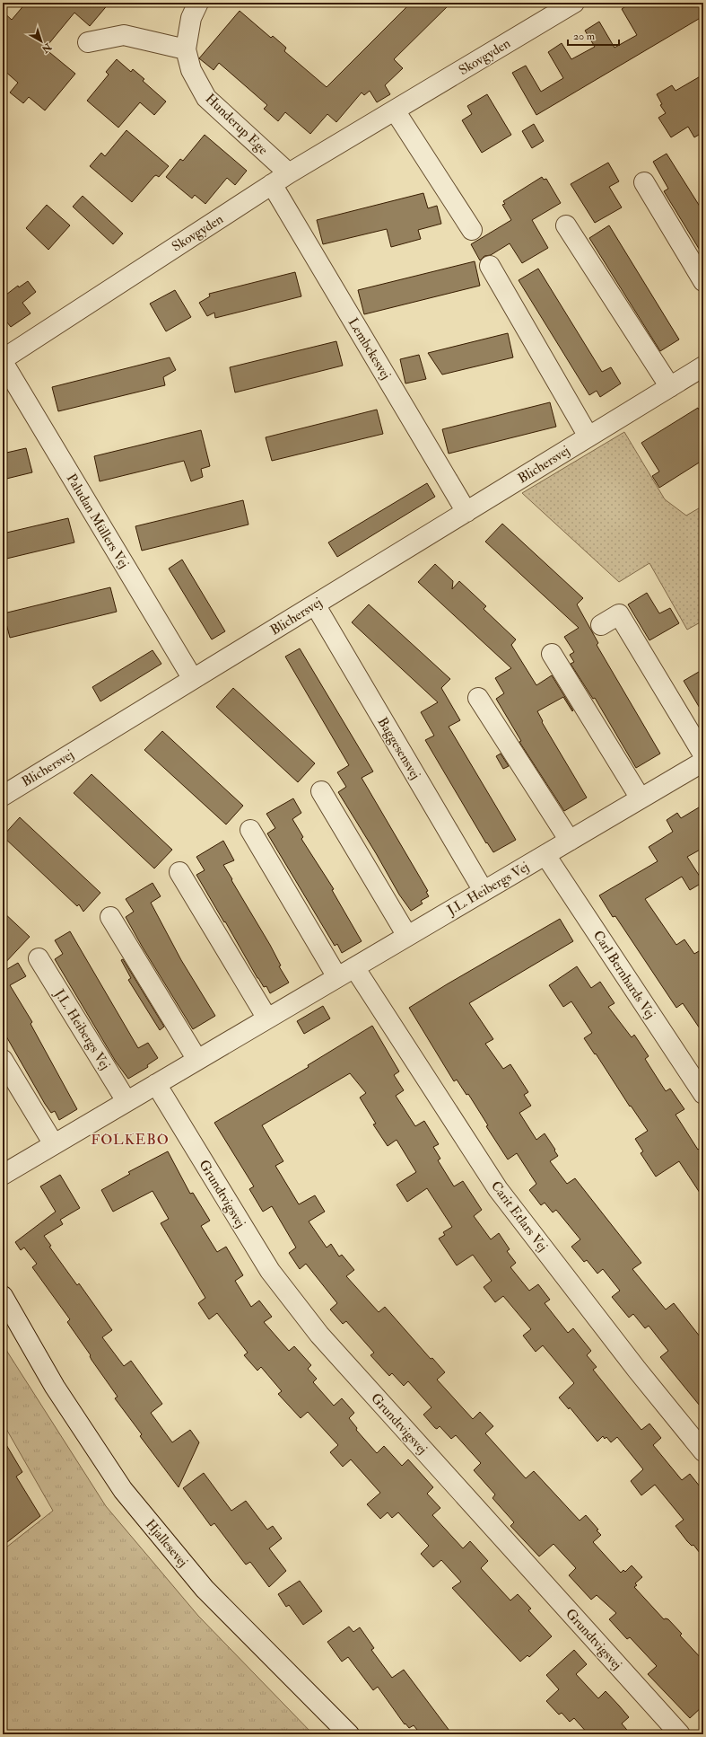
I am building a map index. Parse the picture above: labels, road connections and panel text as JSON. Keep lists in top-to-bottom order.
{
  "streets": {
    "street": [
      "Skovgyden",
      "Hunderup Ege",
      "Lembckesvej",
      "Blichersvej",
      "Paludan Müllers Vej",
      "Baggesensvej",
      "J.L. Heibergs Vej",
      "Carl Bernhards Vej",
      "Grundtvigsvej",
      "Carit Etlars Vej",
      "Hjallesevej"
    ]
  },
  "crossings": [
    ["Skovgyden", "Hunderup Ege"],
    ["Skovgyden", "Lembckesvej"],
    ["Skovgyden", "Paludan Müllers Vej"],
    ["Lembckesvej", "Blichersvej"],
    ["Blichersvej", "Paludan Müllers Vej"],
    ["Blichersvej", "Baggesensvej"],
    ["Baggesensvej", "J.L. Heibergs Vej"],
    ["J.L. Heibergs Vej", "Carl Bernhards Vej"],
    ["J.L. Heibergs Vej", "Grundtvigsvej"],
    ["J.L. Heibergs Vej", "Carit Etlars Vej"]
  ],
  "districts": ["FOLKEBO"],
  "scale_bar": "20 m",
  "north": "bottom right"
}
